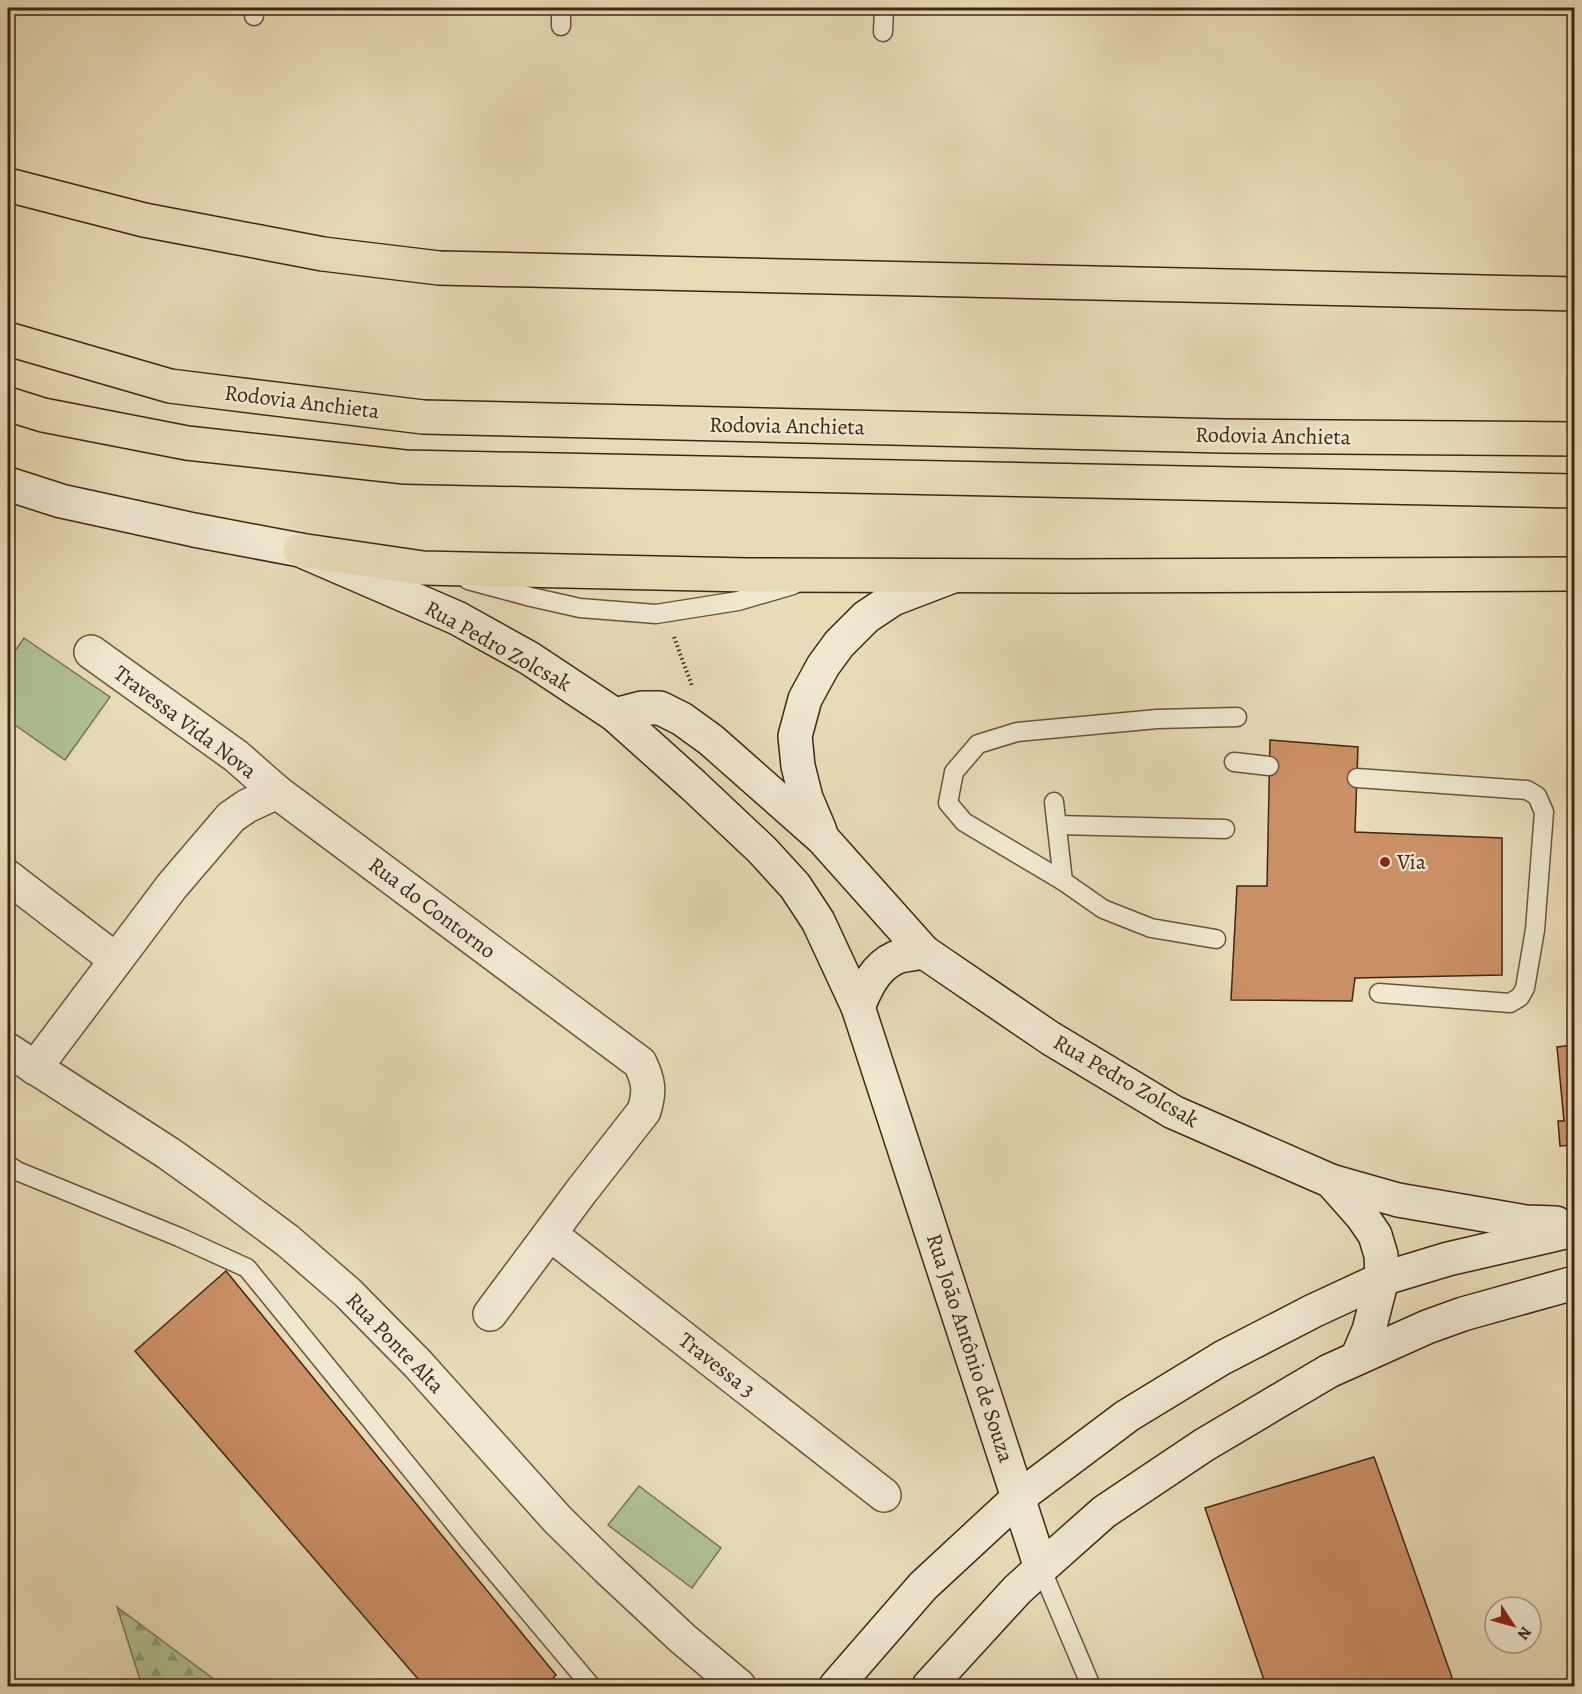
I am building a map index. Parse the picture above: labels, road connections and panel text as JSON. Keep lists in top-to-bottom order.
{
  "streets": {
    "highway": ["Rodovia Anchieta"],
    "main road": [
      "Rua Pedro Zolcsak",
      "Travessa Vida Nova",
      "Rua do Contorno",
      "Rua Ponte Alta",
      "Rua João Antônio de Souza",
      "Travessa 3"
    ]
  },
  "crossings": [
    ["Rua Pedro Zolcsak", "Rua João Antônio de Souza"],
    ["Travessa Vida Nova", "Rua do Contorno"],
    ["Rua do Contorno", "Travessa 3"]
  ],
  "places": ["Via"],
  "north": "bottom right"
}
